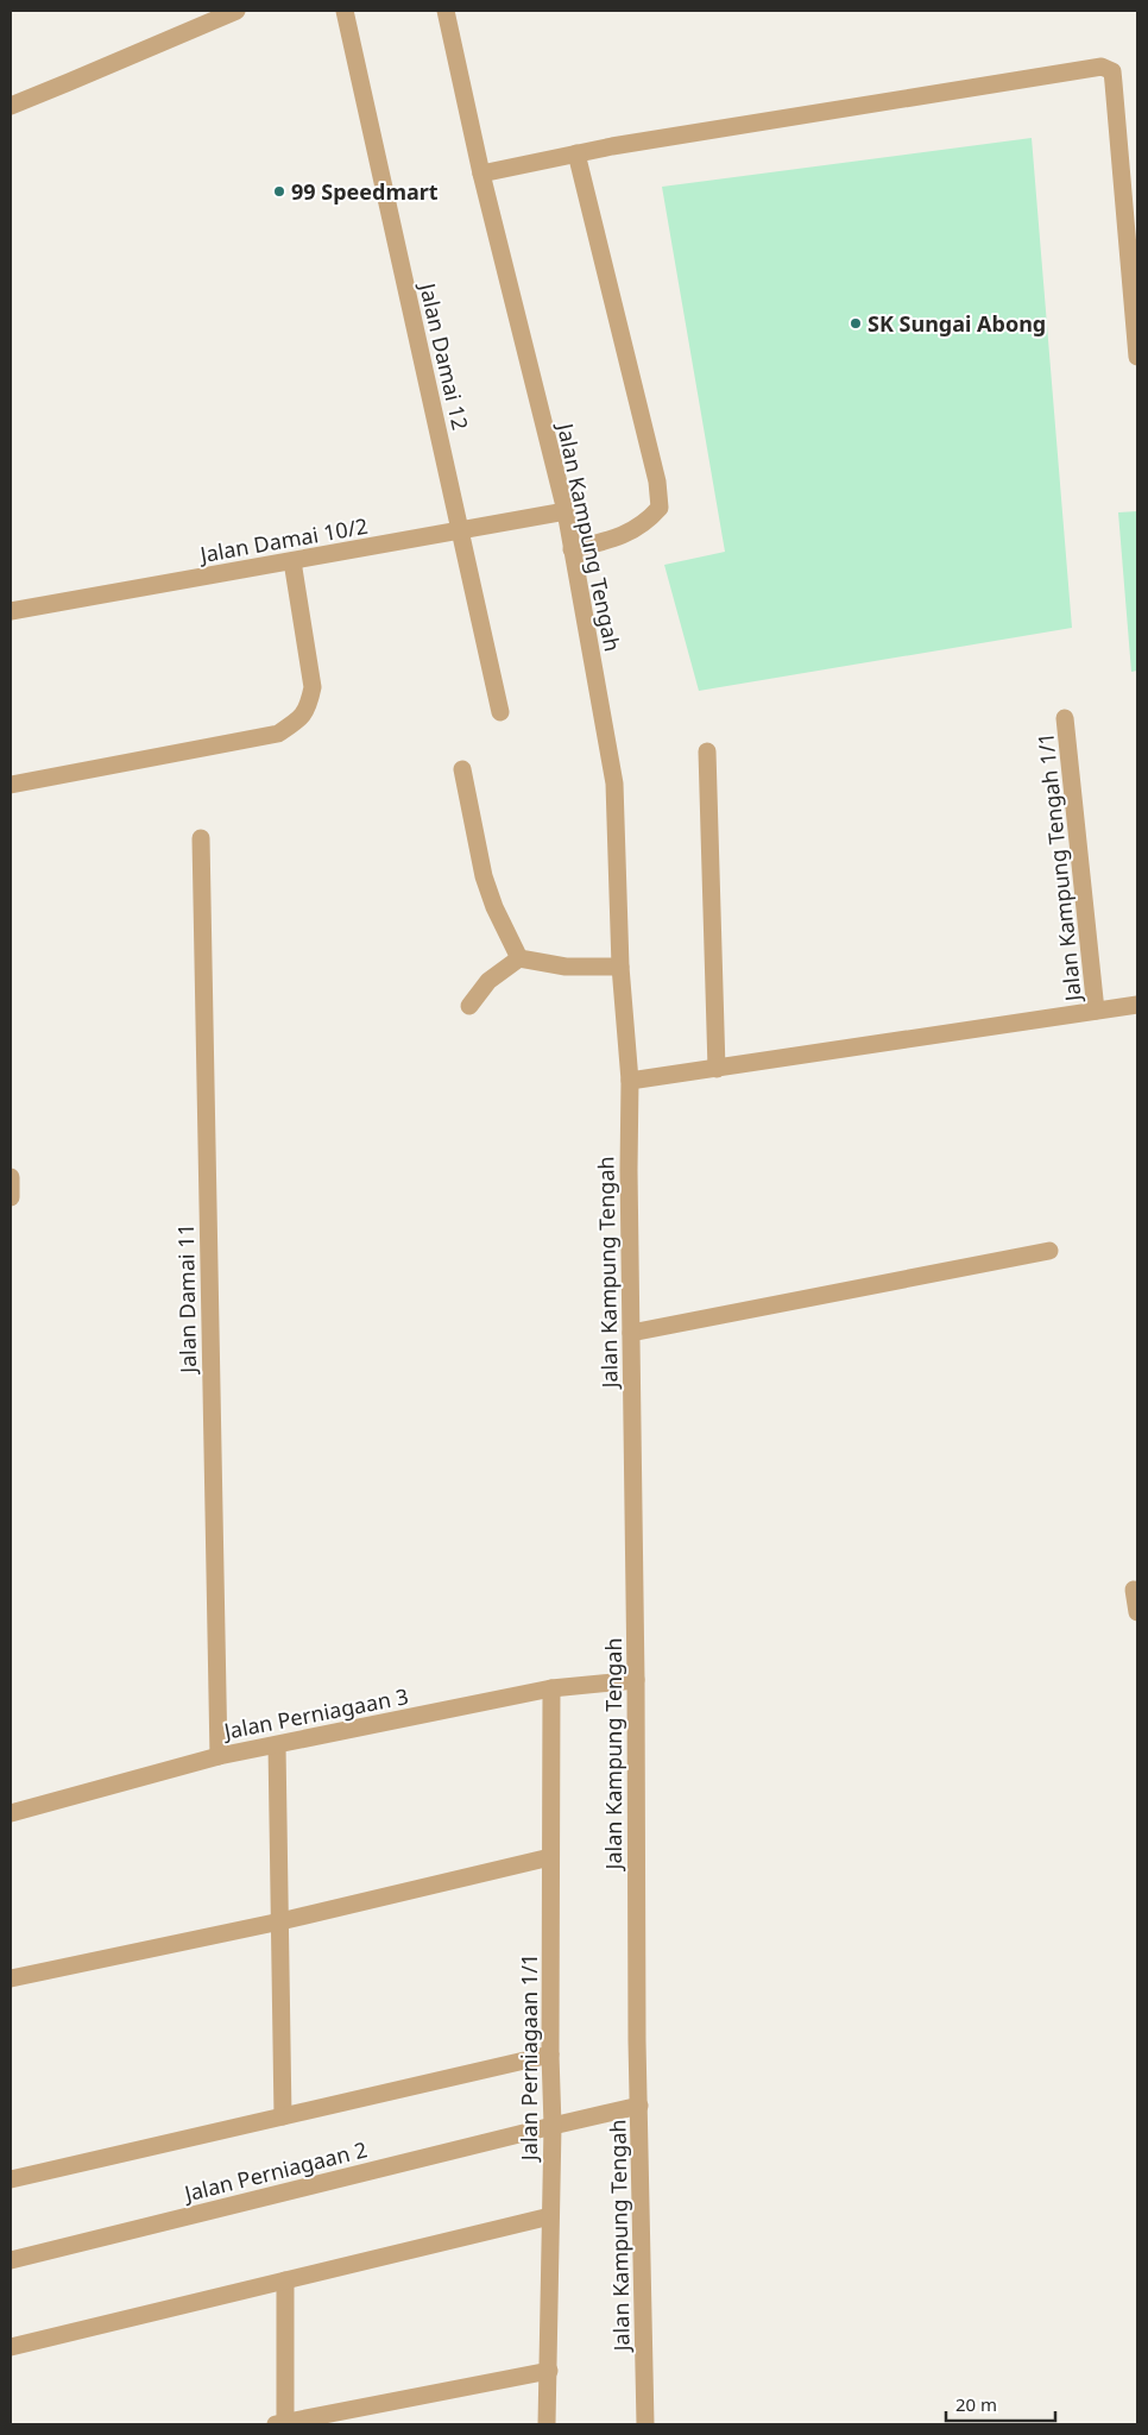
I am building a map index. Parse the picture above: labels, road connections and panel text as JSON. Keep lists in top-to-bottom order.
{
  "streets": {
    "street": [
      "Jalan Damai 12",
      "Jalan Kampung Tengah",
      "Jalan Damai 10/2",
      "Jalan Kampung Tengah 1/1",
      "Jalan Damai 11",
      "Jalan Perniagaan 3",
      "Jalan Perniagaan 1/1",
      "Jalan Perniagaan 2"
    ]
  },
  "crossings": [
    ["Jalan Damai 12", "Jalan Damai 10/2"],
    ["Jalan Kampung Tengah", "Jalan Damai 10/2"],
    ["Jalan Kampung Tengah", "Jalan Perniagaan 3"],
    ["Jalan Kampung Tengah", "Jalan Perniagaan 2"],
    ["Jalan Damai 11", "Jalan Perniagaan 3"],
    ["Jalan Perniagaan 3", "Jalan Perniagaan 1/1"],
    ["Jalan Perniagaan 1/1", "Jalan Perniagaan 2"]
  ],
  "places": ["99 Speedmart", "SK Sungai Abong"],
  "scale_bar": "20 m"
}
